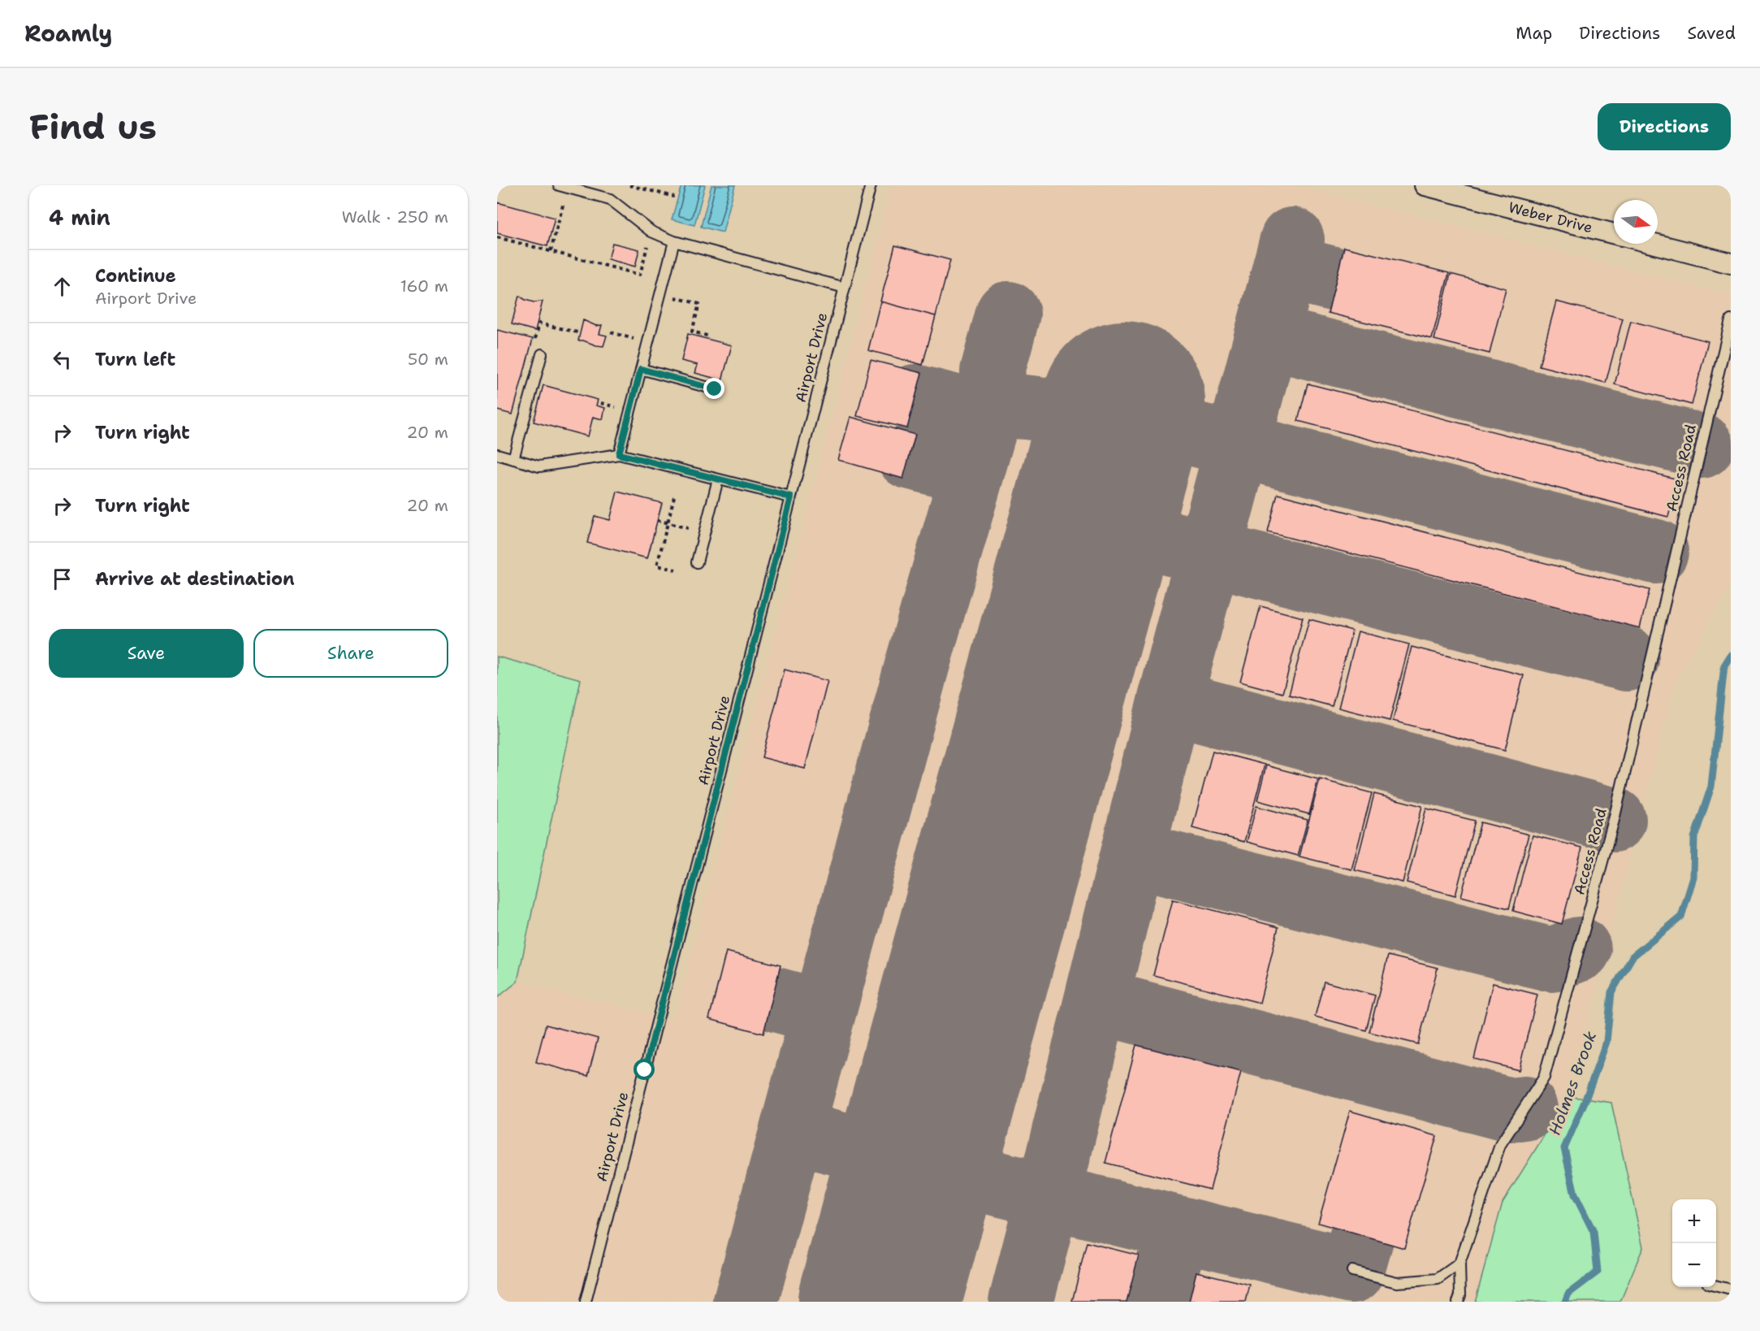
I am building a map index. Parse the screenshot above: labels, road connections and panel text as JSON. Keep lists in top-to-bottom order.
{
  "streets": {
    "street": ["Weber Drive"],
    "lane": ["Airport Drive", "Access Road"]
  },
  "water": ["Holmes Brook"],
  "north": "right",
  "page": {
    "header": "Roamly",
    "nav": ["Map", "Directions", "Saved"],
    "buttons": [
      "Directions",
      ["Save", "Share"]
    ],
    "title": "Find us",
    "heading": ["4 min", "Walk · 250 m"],
    "list": [
      ["Continue", "Airport Drive", "160 m"],
      ["Turn left", "50 m"],
      ["Turn right", "20 m"],
      ["Turn right", "20 m"],
      "Arrive at destination"
    ],
    "map_buttons": ["+", "−"]
  }
}
